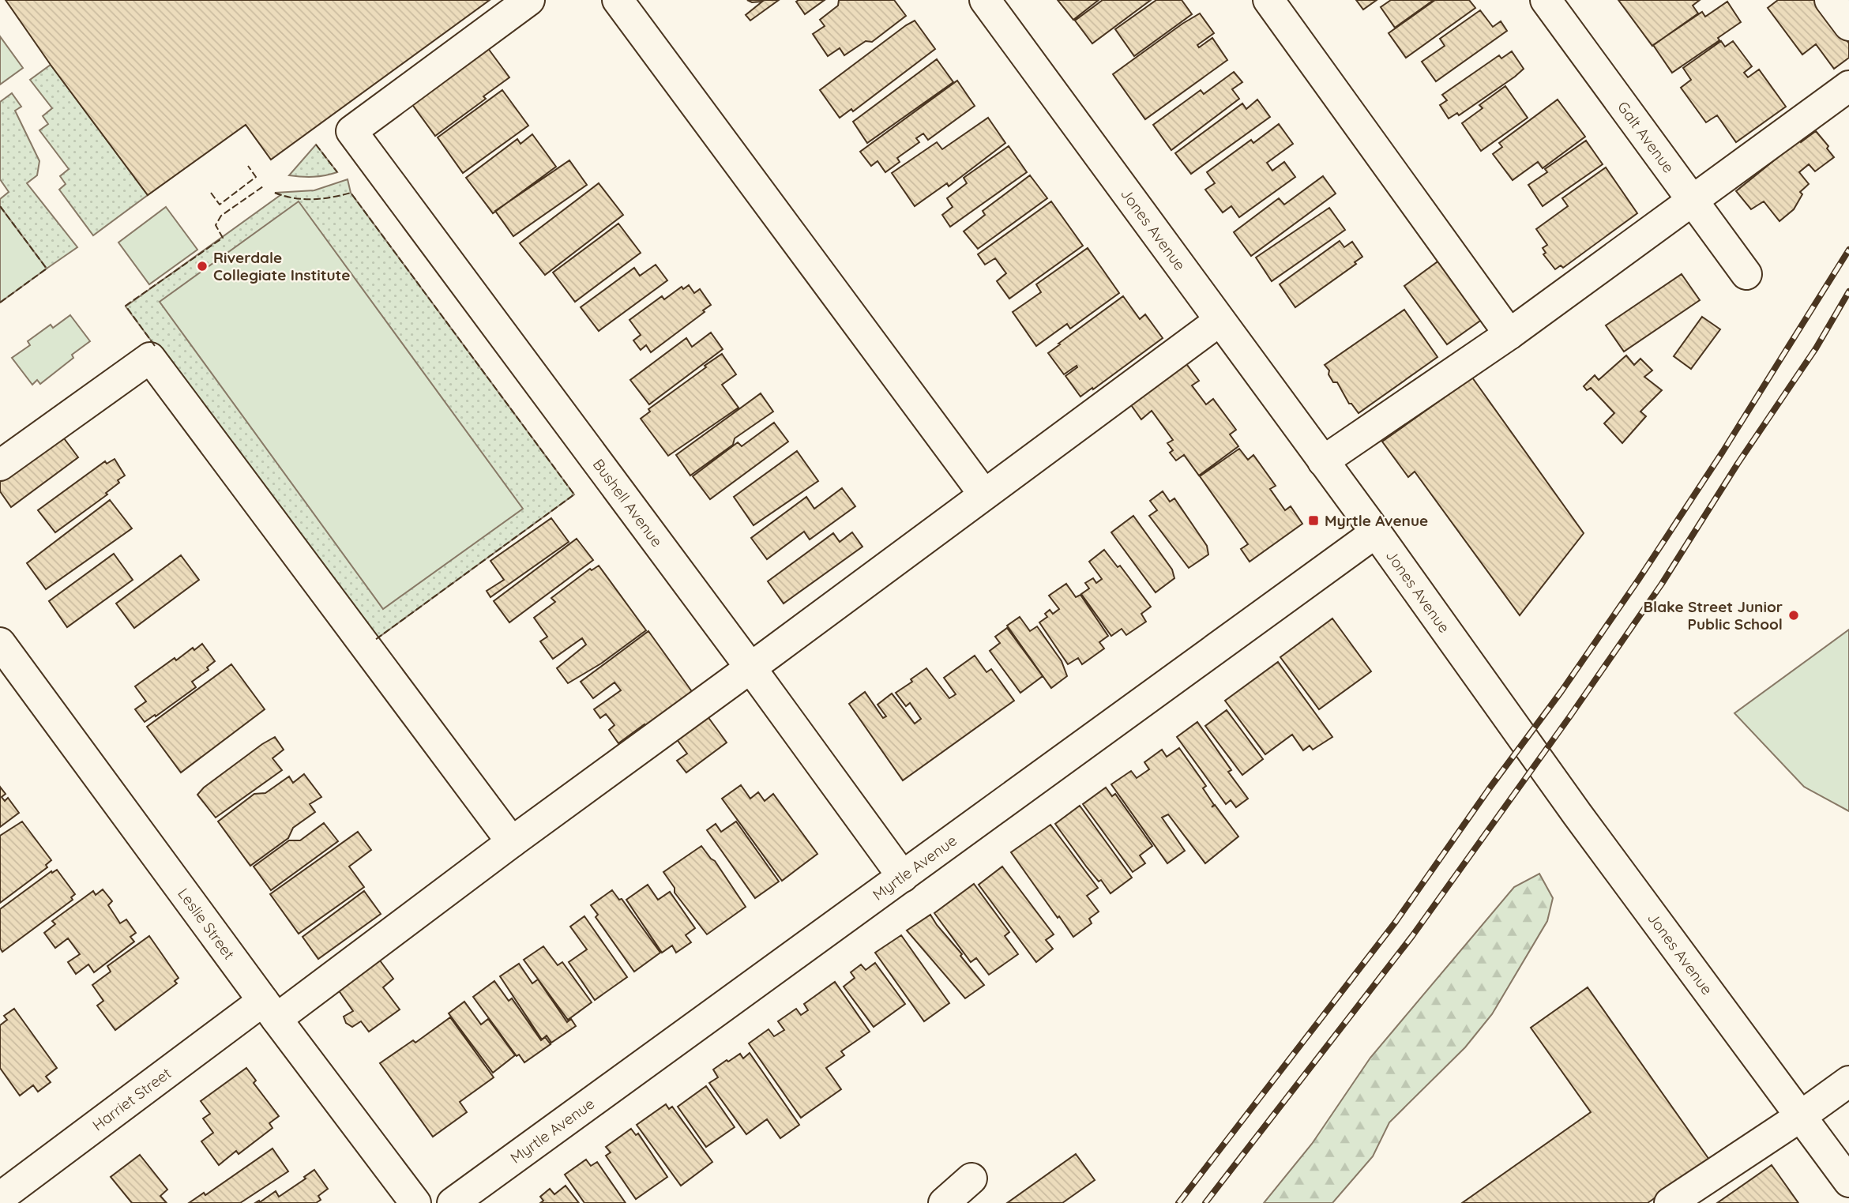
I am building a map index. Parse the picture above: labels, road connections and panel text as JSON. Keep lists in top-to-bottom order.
{
  "streets": {
    "street": [
      "Galt Avenue",
      "Jones Avenue",
      "Bushell Avenue",
      "Myrtle Avenue",
      "Leslie Street",
      "Harriet Street"
    ]
  },
  "crossings": [
    ["Jones Avenue", "Myrtle Avenue"],
    ["Jones Avenue", "Harriet Street"],
    ["Bushell Avenue", "Myrtle Avenue"],
    ["Bushell Avenue", "Harriet Street"],
    ["Leslie Street", "Harriet Street"]
  ],
  "places": {
    "other": ["Riverdale Collegiate Institute", "Blake Street Junior Public School"],
    "transit": ["Myrtle Avenue"]
  }
}
